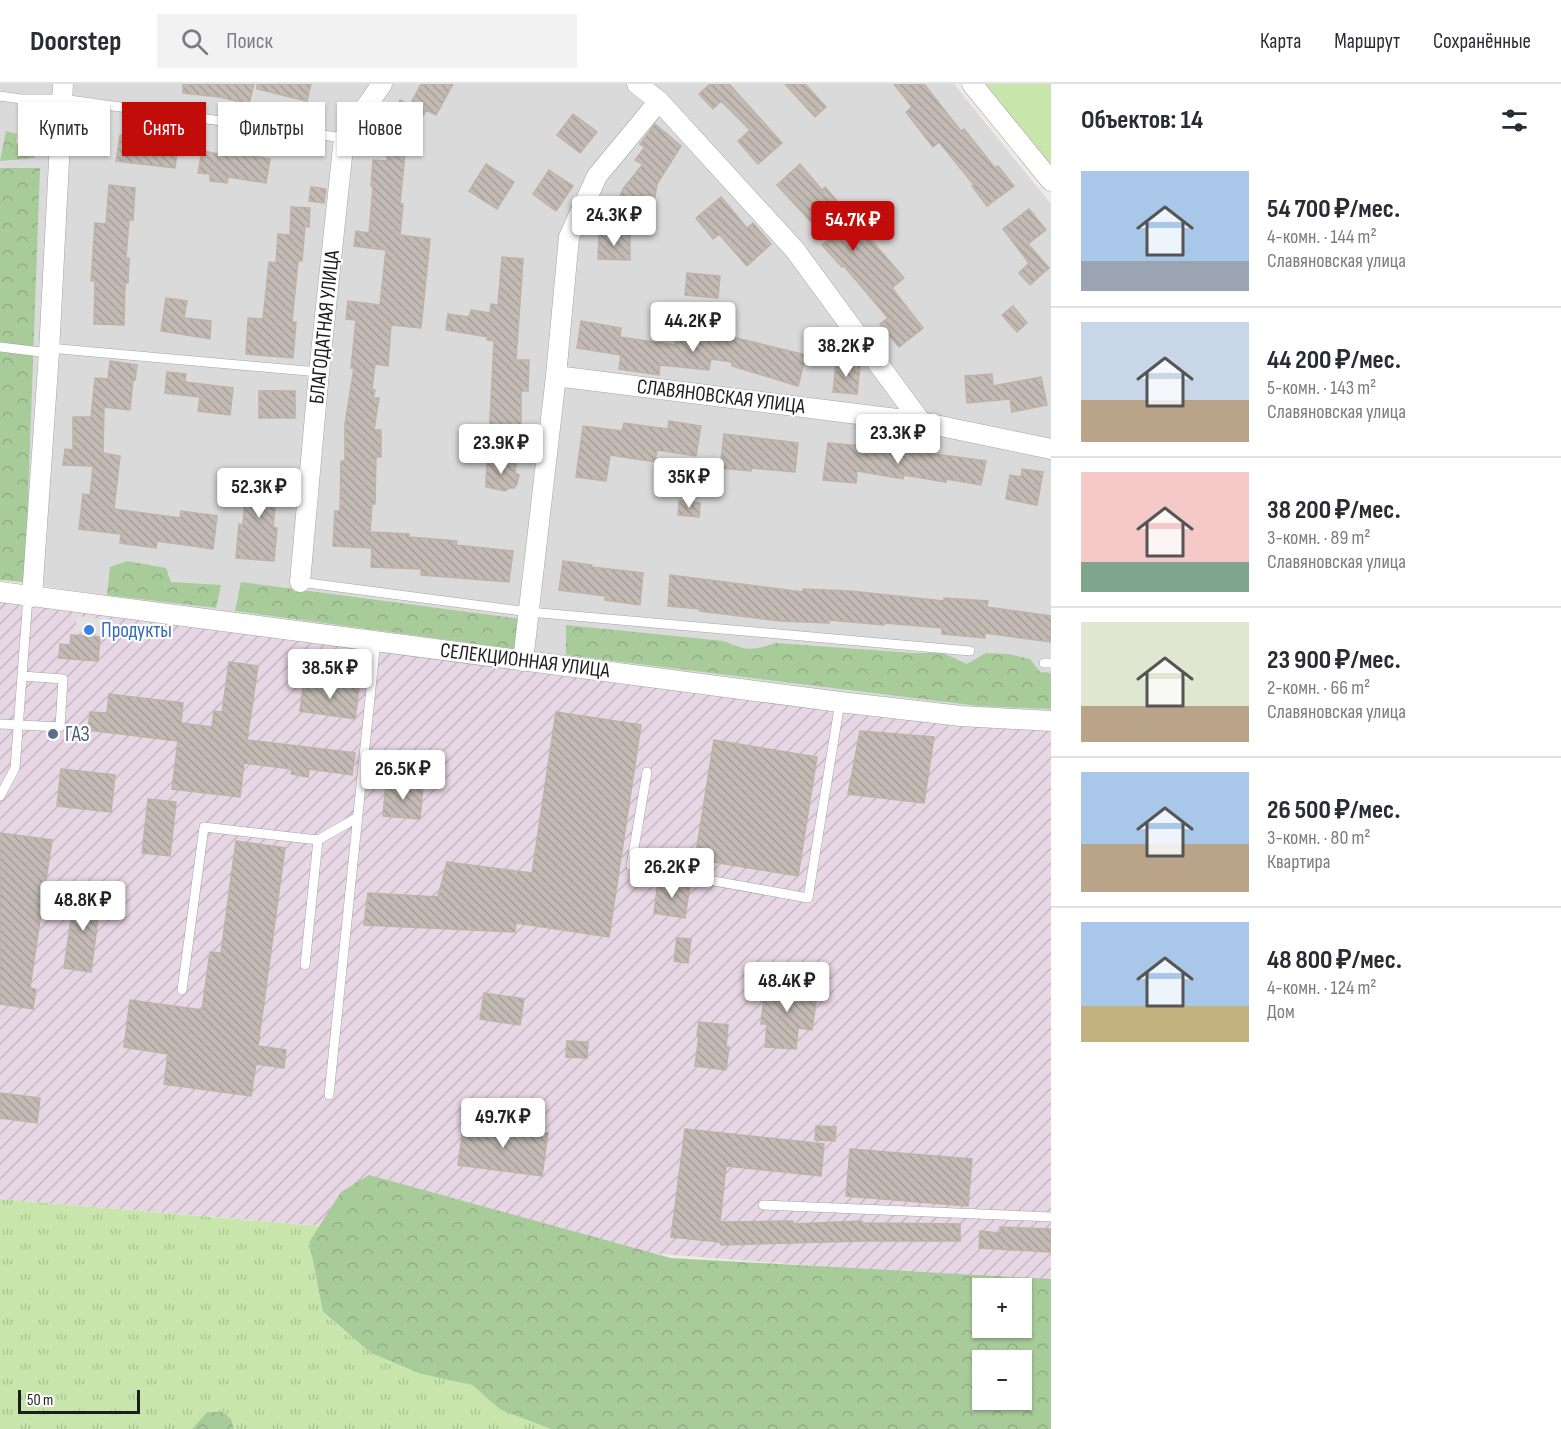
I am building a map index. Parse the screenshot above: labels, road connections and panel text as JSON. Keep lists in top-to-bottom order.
{
  "streets": {
    "street": ["БЛАГОДАТНАЯ УЛИЦА", "СЛАВЯНОВСКАЯ УЛИЦА", "СЕЛЕКЦИОННАЯ УЛИЦА"]
  },
  "places": ["Продукты", "ГАЗ"],
  "scale_bar": "50 m",
  "page": {
    "header": "Doorstep",
    "search": "Поиск",
    "nav": ["Карта", "Маршрут", "Сохранённые"],
    "heading": "Объектов: 14",
    "chip": [
      "Купить",
      "Снять",
      "Фильтры",
      "Новое"
    ],
    "list": [
      {
        "name": "54 700 ₽/мес.",
        "note": "4-комн. · 144 m² · Славяновская улица"
      },
      {
        "name": "44 200 ₽/мес.",
        "note": "5-комн. · 143 m² · Славяновская улица"
      },
      {
        "name": "38 200 ₽/мес.",
        "note": "3-комн. · 89 m² · Славяновская улица"
      },
      {
        "name": "23 900 ₽/мес.",
        "note": "2-комн. · 66 m² · Славяновская улица"
      },
      {
        "name": "26 500 ₽/мес.",
        "note": "3-комн. · 80 m² · Квартира"
      },
      {
        "name": "48 800 ₽/мес.",
        "note": "4-комн. · 124 m² · Дом"
      }
    ],
    "price": [
      "24.3K ₽",
      "54.7K ₽",
      "44.2K ₽",
      "38.2K ₽",
      "23.3K ₽",
      "23.9K ₽",
      "35K ₽",
      "52.3K ₽",
      "38.5K ₽",
      "26.5K ₽",
      "26.2K ₽",
      "48.8K ₽",
      "48.4K ₽",
      "49.7K ₽"
    ],
    "map_buttons": ["+", "−"],
    "scale": "50 m"
  }
}
